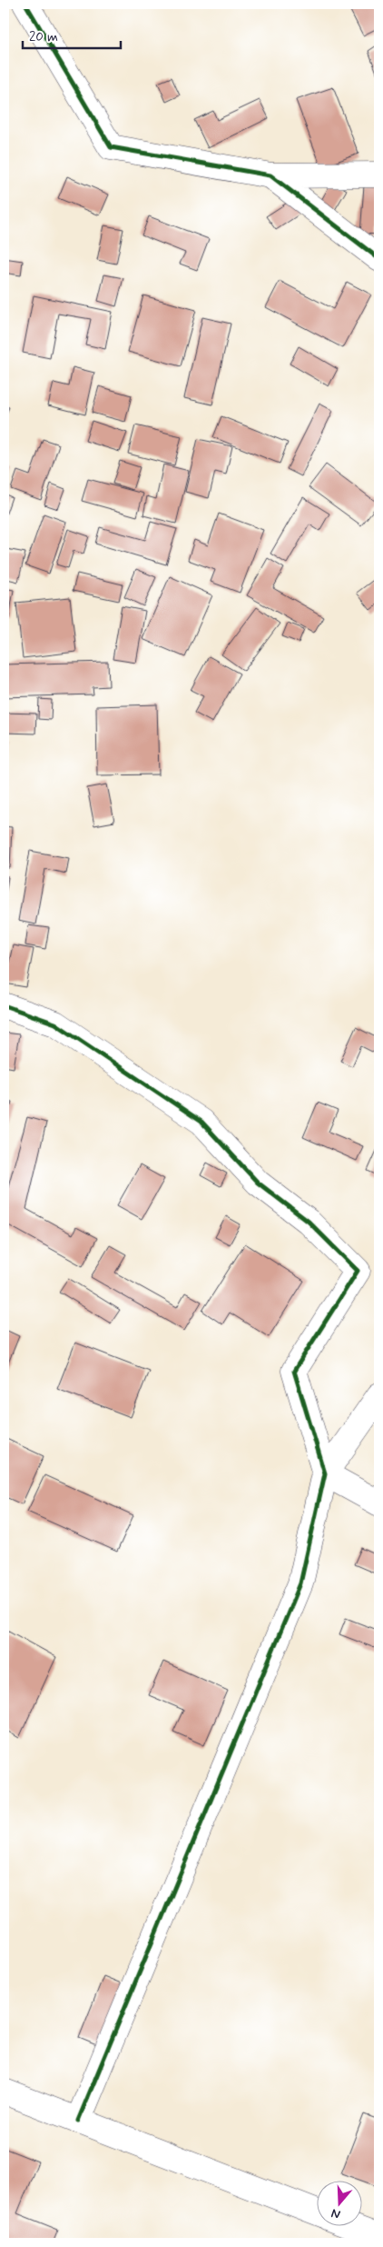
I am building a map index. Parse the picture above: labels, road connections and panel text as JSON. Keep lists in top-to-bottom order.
{
  "scale_bar": "20 m",
  "north": "bottom"
}
